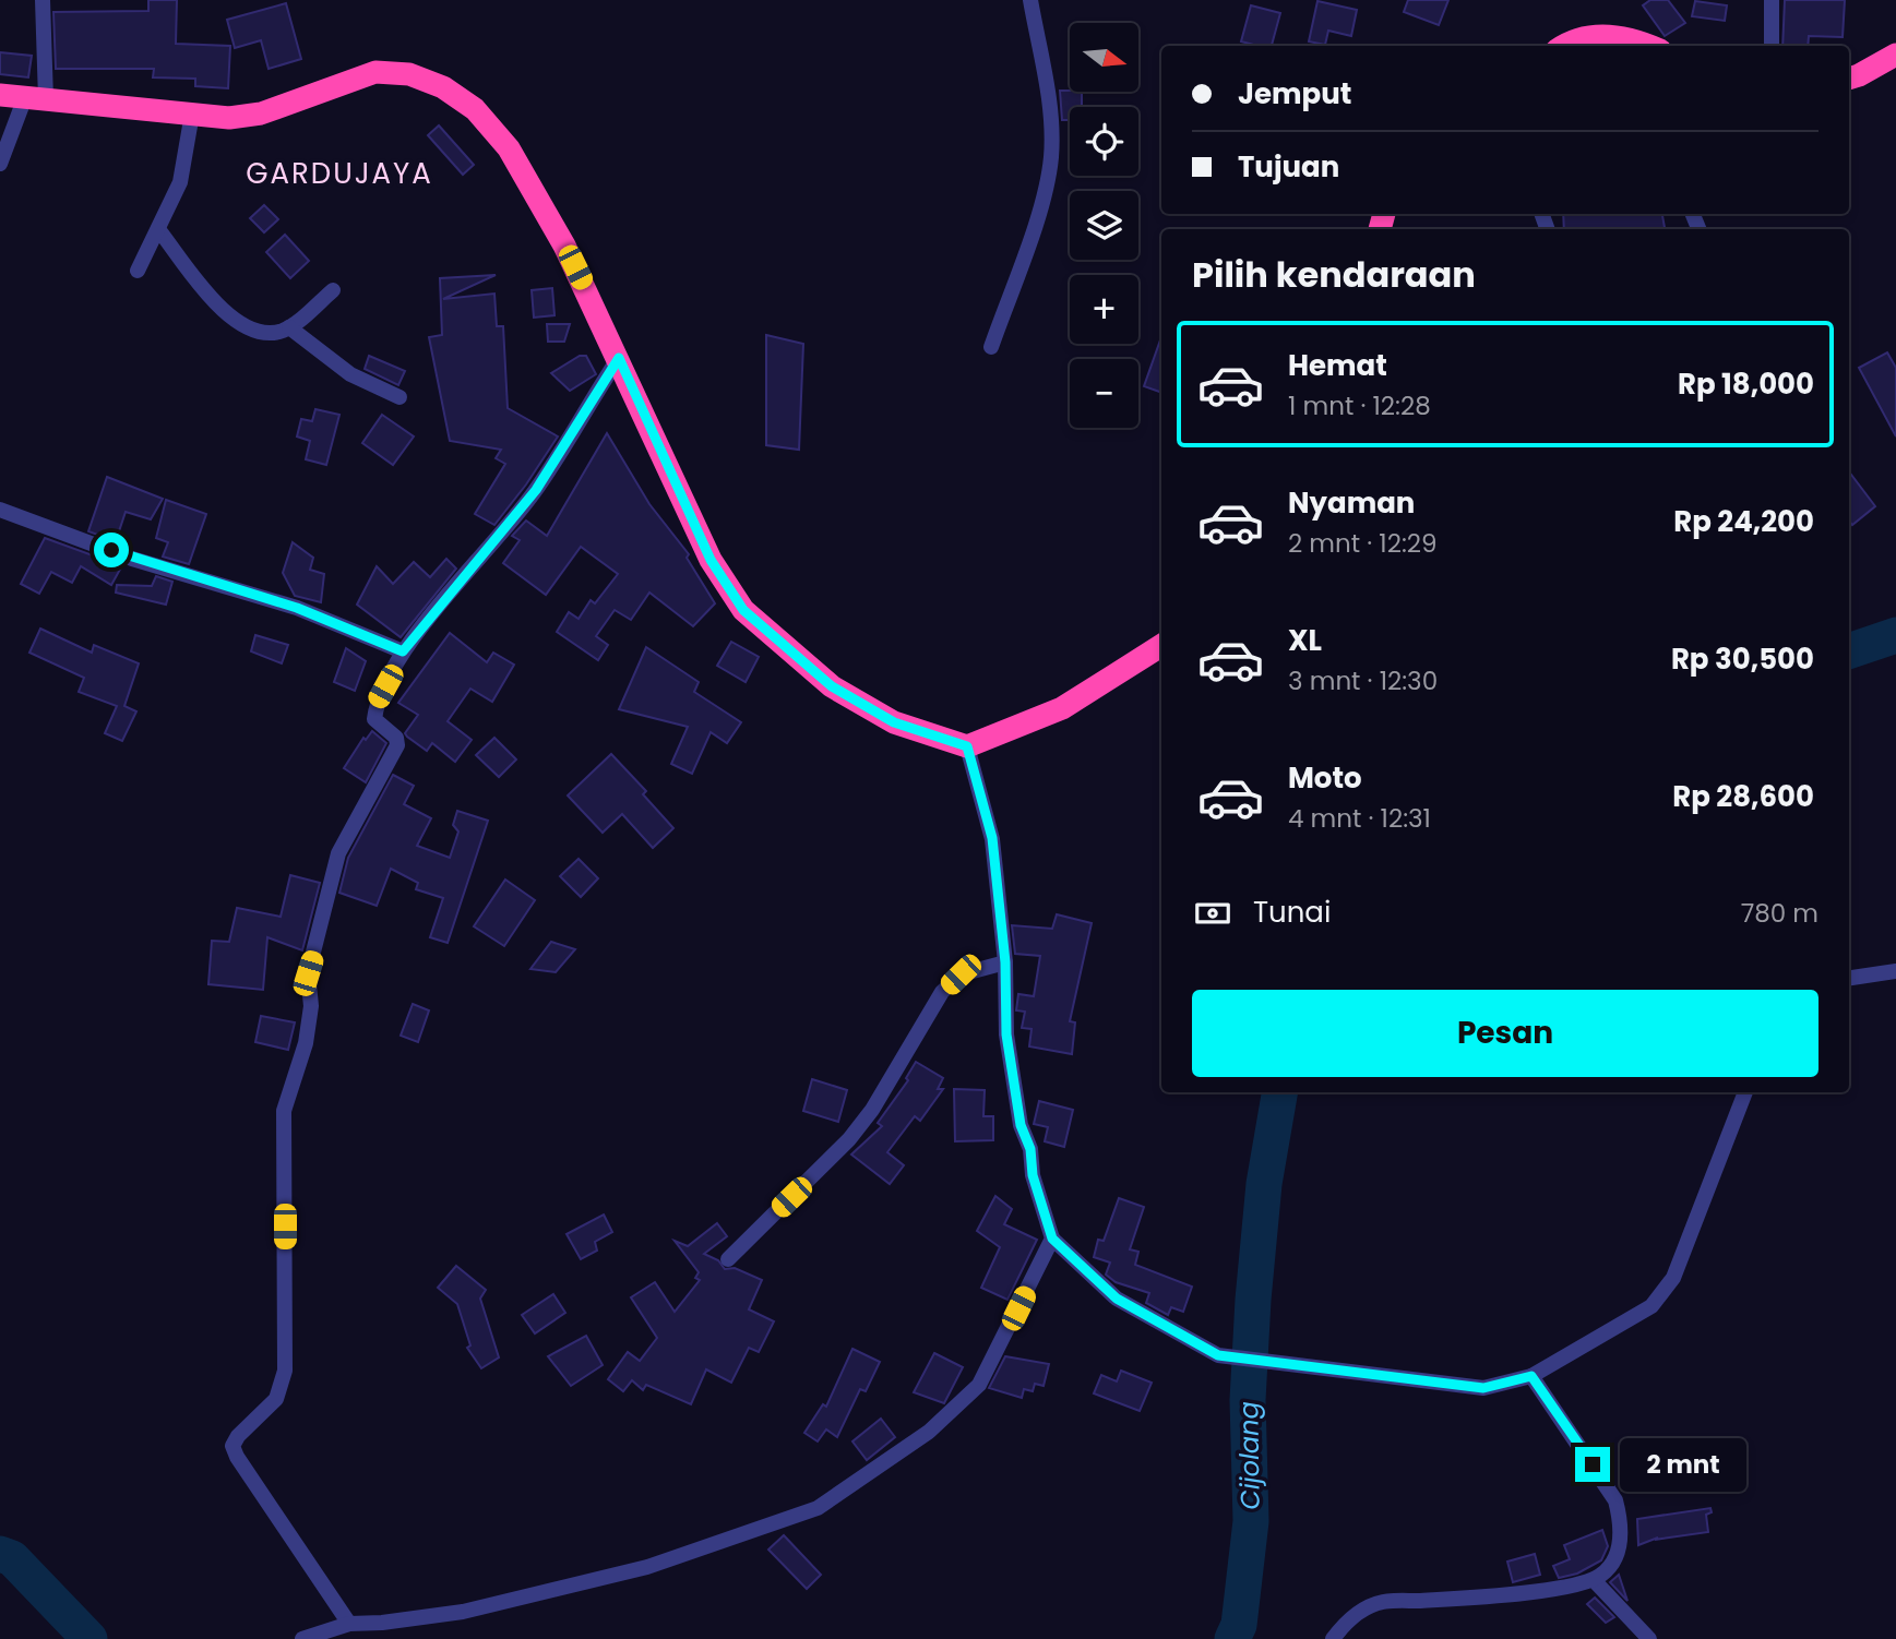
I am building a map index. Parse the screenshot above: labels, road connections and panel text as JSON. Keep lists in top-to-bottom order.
{
  "districts": ["GARDUJAYA"],
  "water": ["Cijolang"],
  "north": "right",
  "page": {
    "map_buttons": ["+", "−"],
    "banner": ["Jemput", "Tujuan"],
    "heading": "Pilih kendaraan",
    "list": [
      {
        "name": "Hemat",
        "note": "1 mnt · 12:28",
        "value": "Rp 18,000"
      },
      {
        "name": "Nyaman",
        "note": "2 mnt · 12:29",
        "value": "Rp 24,200"
      },
      {
        "name": "XL",
        "note": "3 mnt · 12:30",
        "value": "Rp 30,500"
      },
      {
        "name": "Moto",
        "note": "4 mnt · 12:31",
        "value": "Rp 28,600"
      }
    ],
    "pay": ["Tunai", "780 m"],
    "buttons": "Pesan",
    "bubble": "2 mnt"
  }
}
